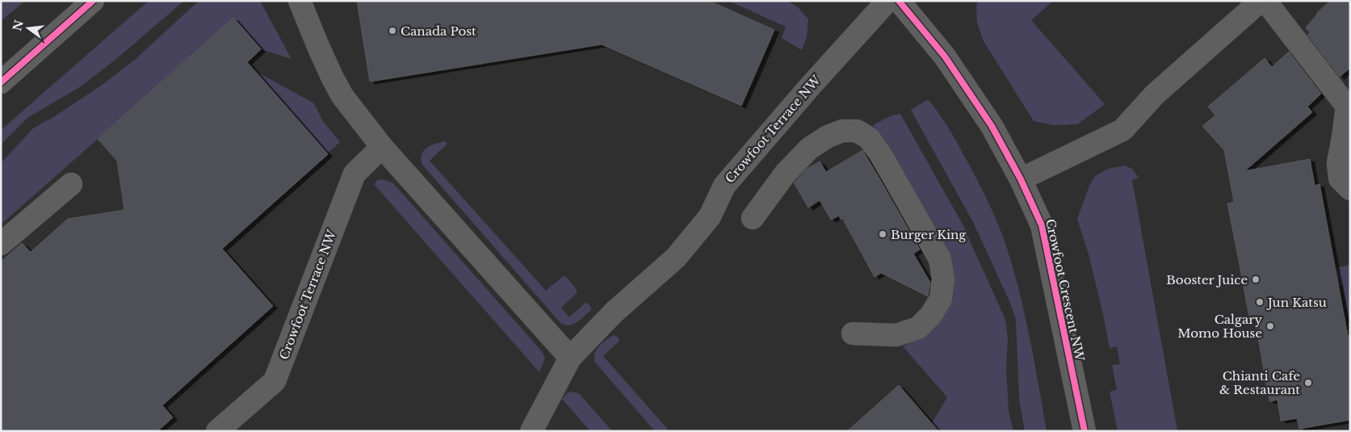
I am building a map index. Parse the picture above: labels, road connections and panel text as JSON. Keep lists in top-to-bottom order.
{
  "streets": {
    "street": ["Crowfoot Terrace NW", "Crowfoot Crescent NW"]
  },
  "places": [
    "Canada Post",
    "Burger King",
    "Booster Juice",
    "Jun Katsu",
    "Calgary Momo House",
    "Chianti Cafe & Restaurant"
  ],
  "north": "left"
}
